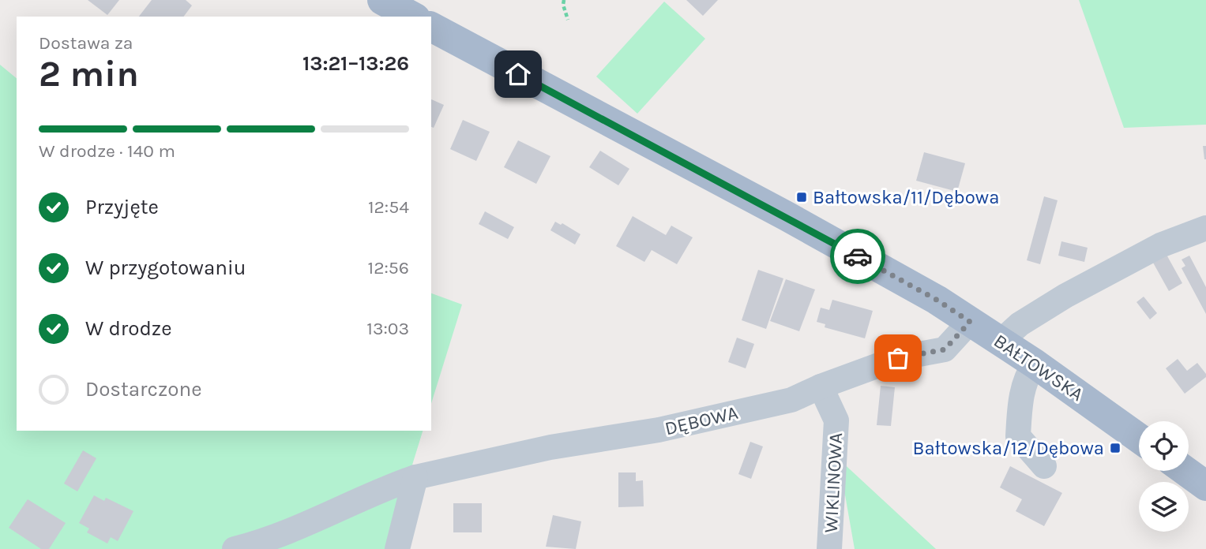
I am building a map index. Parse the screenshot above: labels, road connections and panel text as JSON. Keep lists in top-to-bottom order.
{
  "streets": {
    "main road": ["BAŁTOWSKA"],
    "street": ["DĘBOWA", "WIKLINOWA"]
  },
  "crossings": [
    ["BAŁTOWSKA", "DĘBOWA"],
    ["DĘBOWA", "WIKLINOWA"]
  ],
  "places": {
    "transit": ["Bałtowska/11/Dębowa", "Bałtowska/12/Dębowa"]
  },
  "page": {
    "heading": ["2 min", "Dostawa za", "13:21–13:26"],
    "bar": "W drodze · 140 m",
    "list": [
      ["Przyjęte", "12:54"],
      ["W przygotowaniu", "12:56"],
      ["W drodze", "13:03"],
      "Dostarczone"
    ]
  }
}
